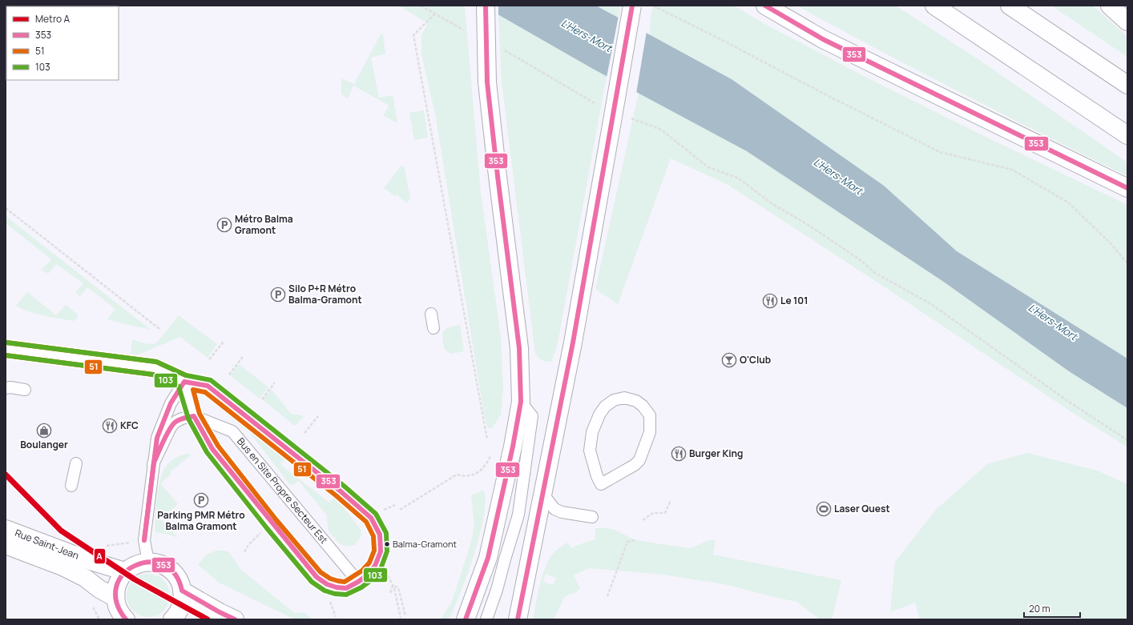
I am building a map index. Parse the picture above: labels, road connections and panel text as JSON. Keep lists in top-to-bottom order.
{
  "streets": {
    "main road": ["Rue Saint-Jean"],
    "lane": ["Bus en Site Propre Secteur Est"]
  },
  "water": ["L'Hers-Mort"],
  "places": {
    "parking": ["Métro Balma Gramont", "Silo P+R Métro Balma-Gramont", "Parking PMR Métro Balma Gramont"],
    "restaurant": ["Le 101", "KFC", "Burger King"],
    "bar": ["O'Club"],
    "shop": ["Boulanger"],
    "sports": ["Laser Quest"],
    "other": ["Balma-Gramont"]
  },
  "lines": [
    "transit line 353",
    "transit line 51",
    "transit line 103",
    "metro line A"
  ],
  "legend": [
    "Metro A",
    "353",
    "51",
    "103"
  ],
  "scale_bar": "20 m"
}
